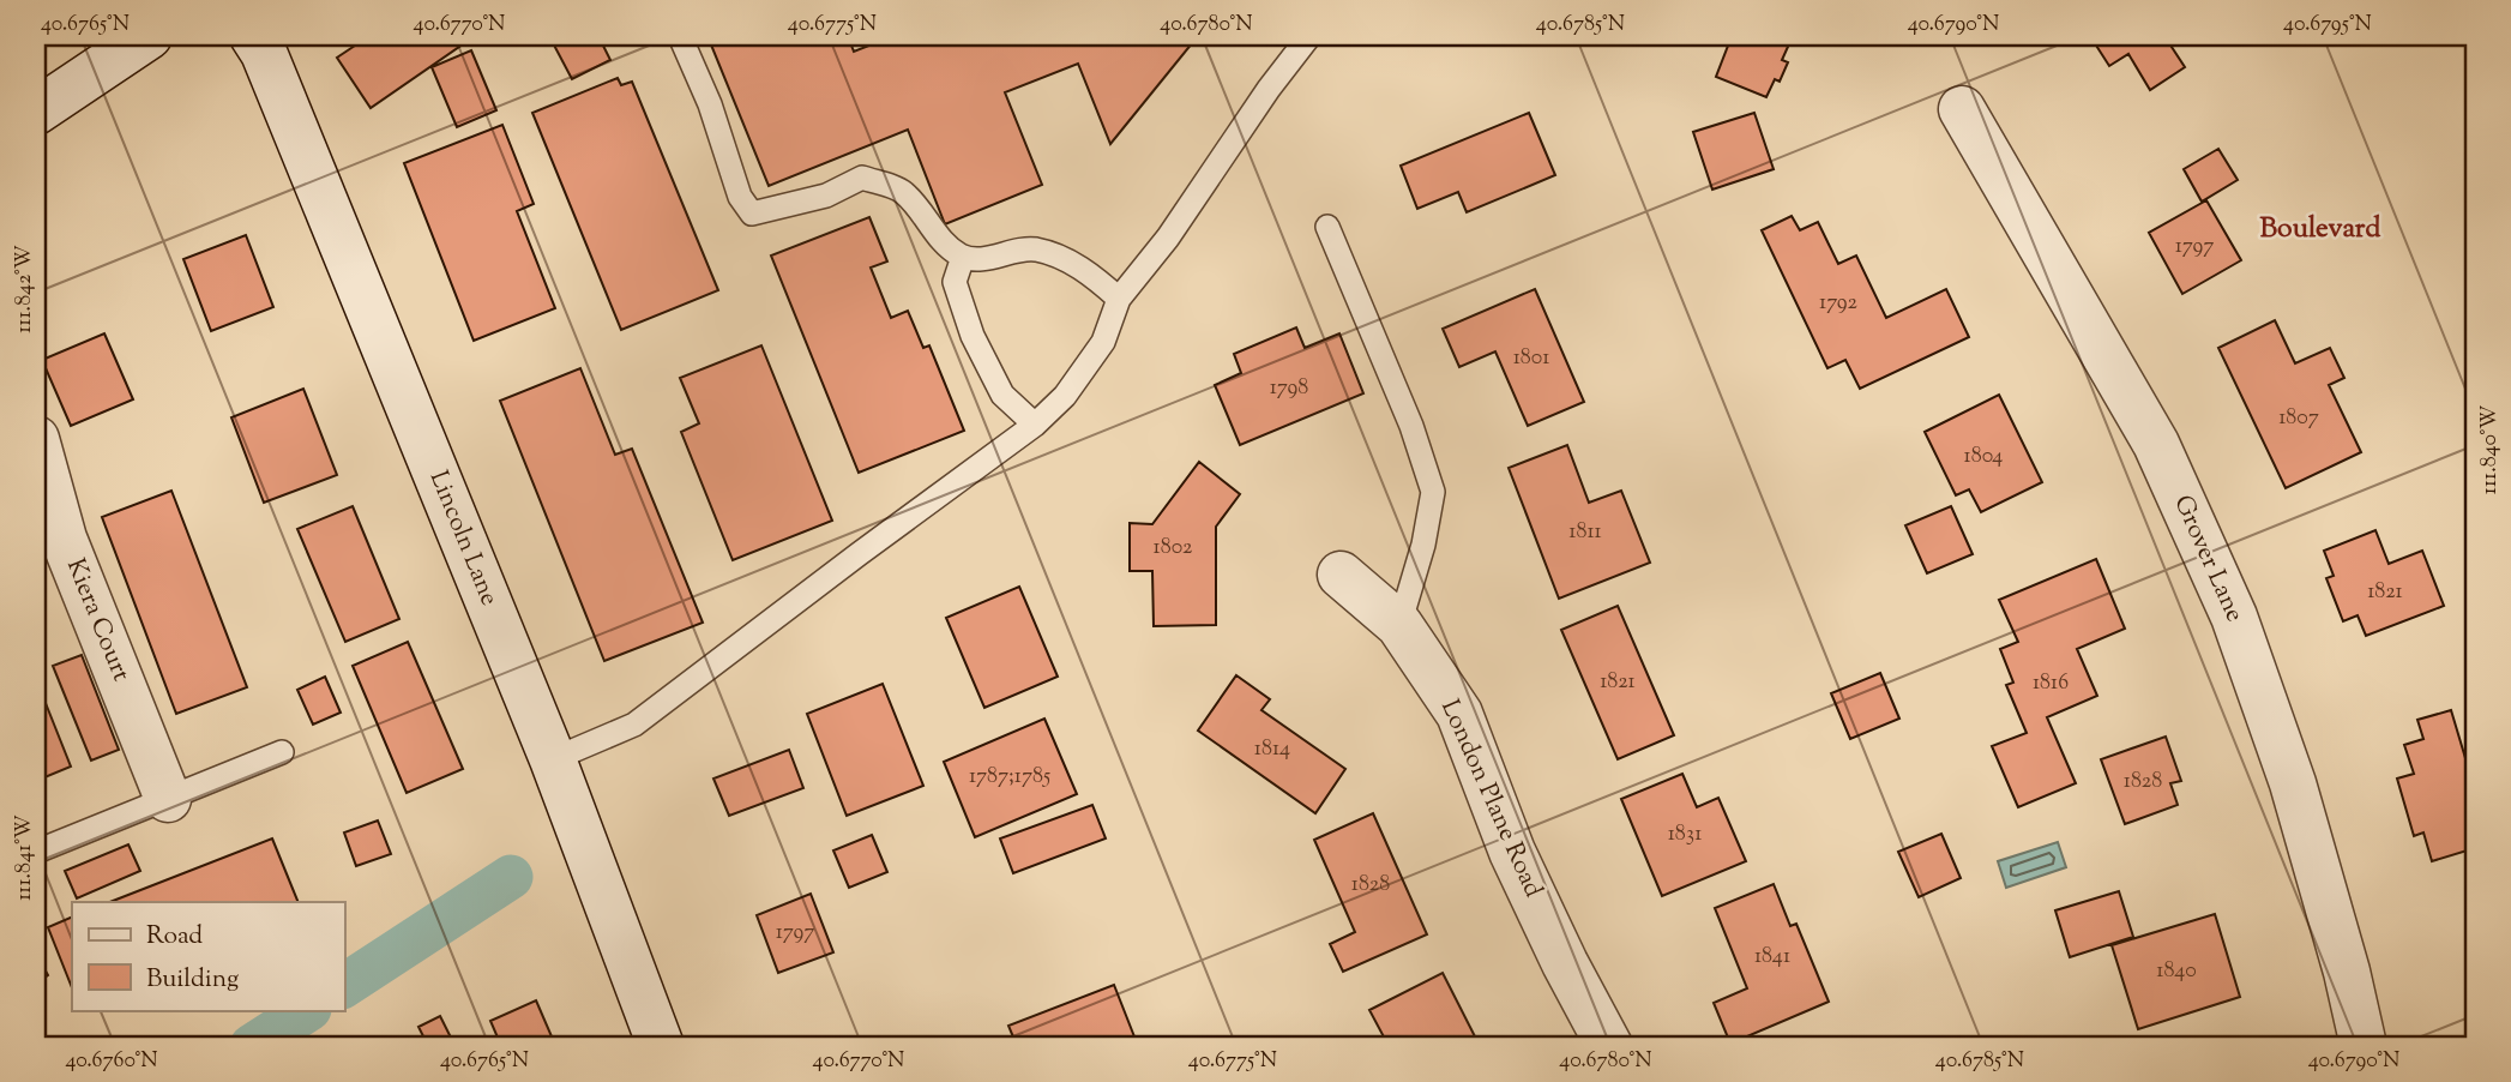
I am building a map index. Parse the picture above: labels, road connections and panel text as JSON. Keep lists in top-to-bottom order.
{
  "streets": {
    "street": [
      "Lincoln Lane",
      "Grover Lane",
      "Kiera Court",
      "London Plane Road"
    ]
  },
  "districts": ["Boulevard"],
  "house_numbers": [
    "1797",
    "1792",
    "1801",
    "1798",
    "1807",
    "1804",
    "1811",
    "1802",
    "1821",
    "1821",
    "1816",
    "1814",
    "1787;1785",
    "1828",
    "1831",
    "1828",
    "1797",
    "1841",
    "1840"
  ],
  "legend": ["Road", "Building"],
  "coordinates": [
    "40.6765°N",
    "40.6770°N",
    "40.6775°N",
    "40.6780°N",
    "40.6785°N",
    "40.6790°N",
    "40.6795°N",
    "111.842°W",
    "111.840°W",
    "111.841°W",
    "40.6760°N"
  ]
}
